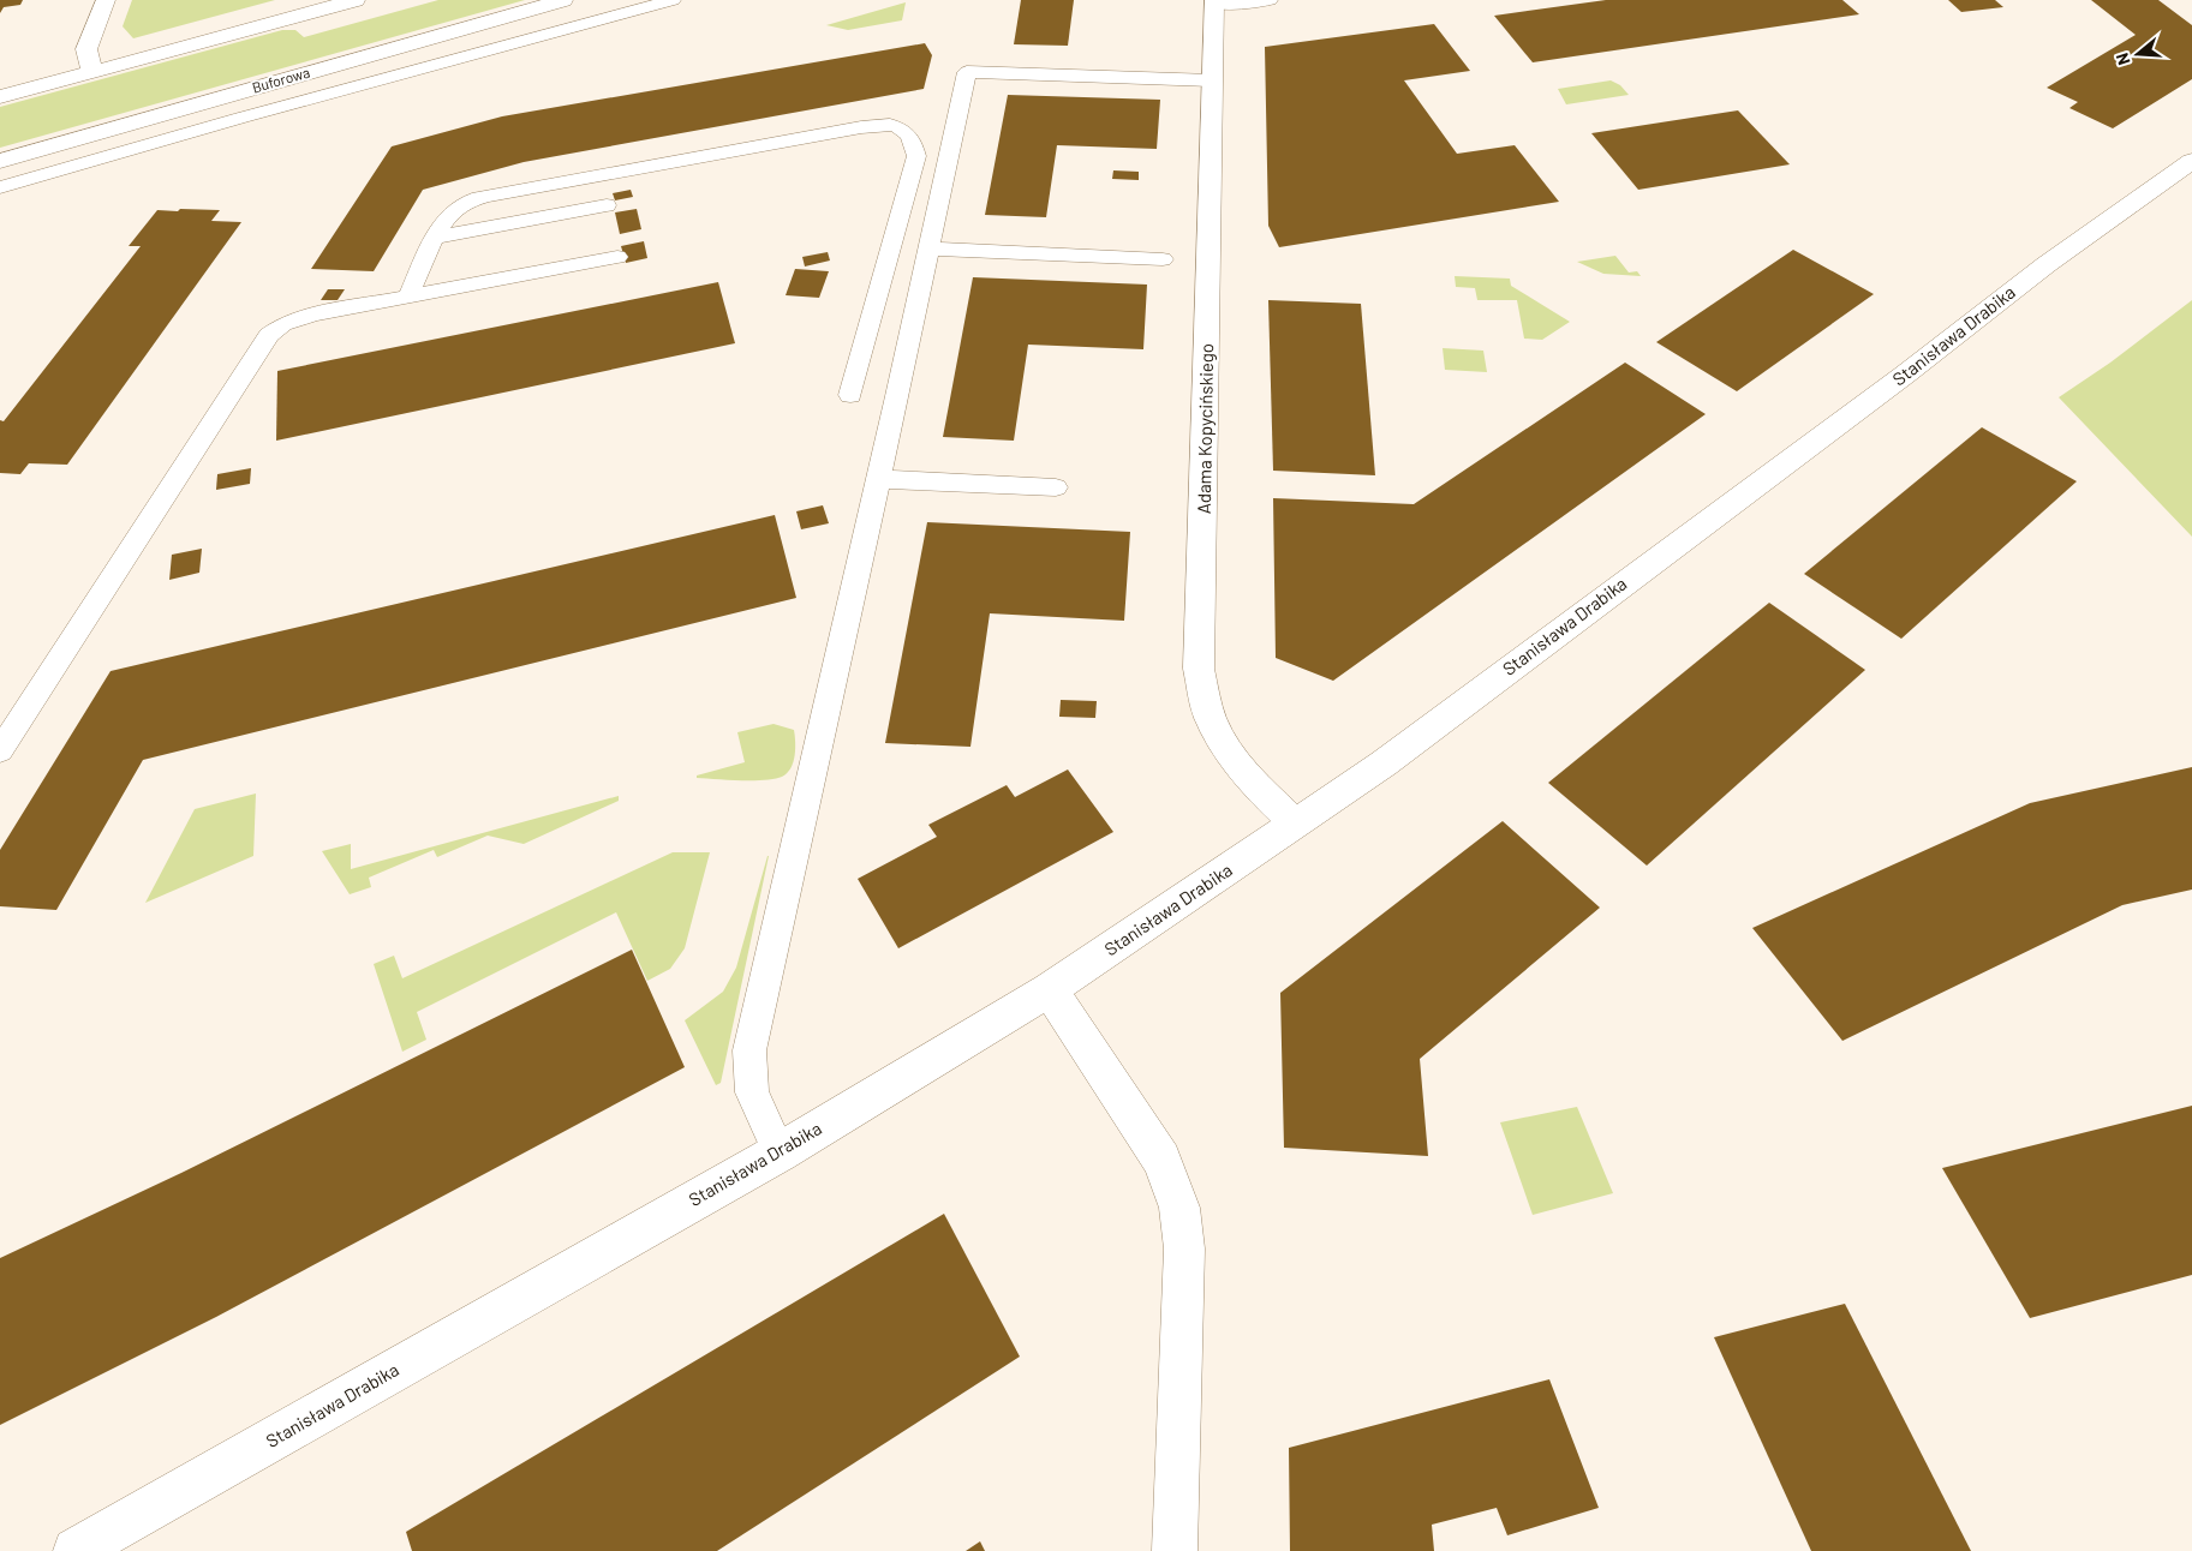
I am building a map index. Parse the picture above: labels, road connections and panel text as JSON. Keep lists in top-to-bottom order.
{
  "streets": {
    "street": ["Buforowa", "Stanisława Drabika", "Adama Kopycińskiego"]
  },
  "crossings": [
    ["Stanisława Drabika", "Adama Kopycińskiego"]
  ],
  "north": "left"
}
